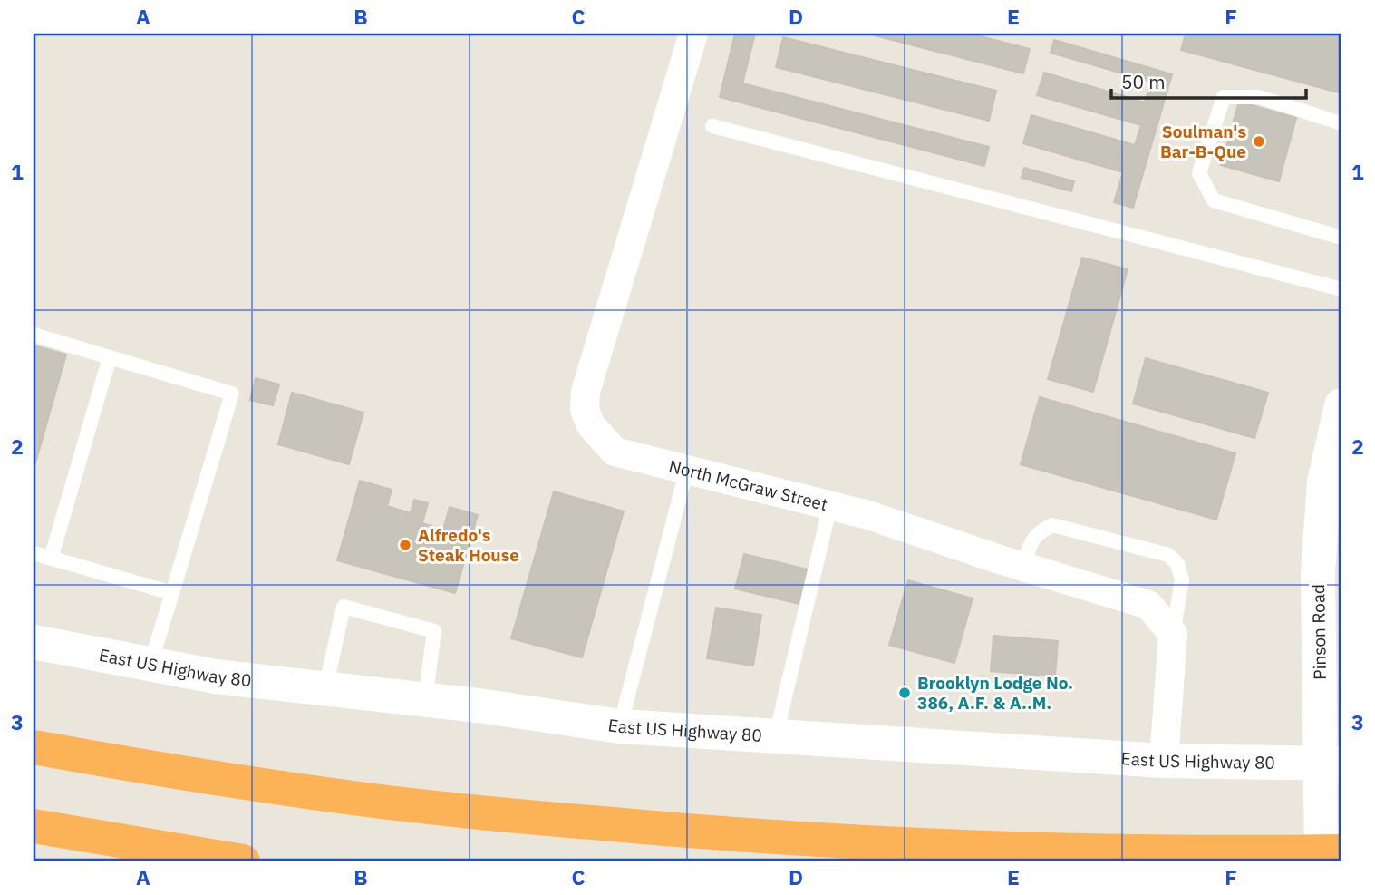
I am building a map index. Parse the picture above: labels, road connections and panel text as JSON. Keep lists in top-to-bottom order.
{
  "streets": {
    "main road": ["Pinson Road", "East US Highway 80"],
    "street": ["North McGraw Street"]
  },
  "places": ["Soulman's Bar-B-Que", "Alfredo's Steak House", "Brooklyn Lodge No. 386, A.F. & A..M."],
  "scale_bar": "50 m",
  "grid": {
    "columns": [
      "A",
      "B",
      "C",
      "D",
      "E",
      "F"
    ],
    "rows": ["1", "2", "3"]
  }
}
